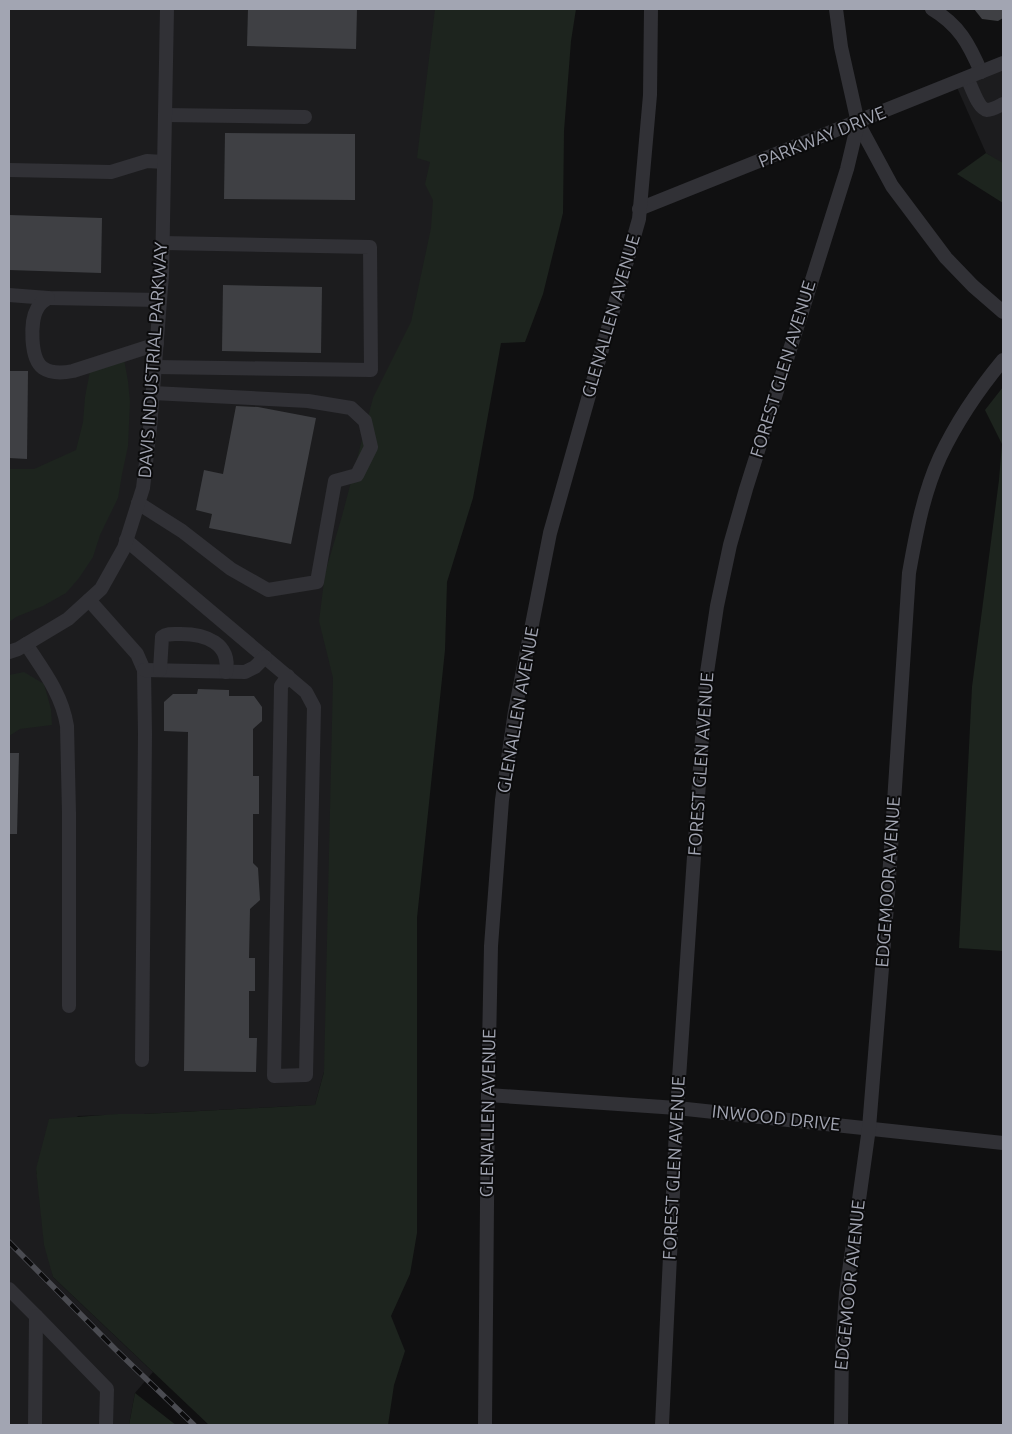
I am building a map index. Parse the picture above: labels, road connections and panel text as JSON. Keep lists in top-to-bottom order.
{
  "streets": {
    "street": [
      "PARKWAY DRIVE",
      "GLENALLEN AVENUE",
      "DAVIS INDUSTRIAL PARKWAY",
      "FOREST GLEN AVENUE",
      "EDGEMOOR AVENUE",
      "INWOOD DRIVE"
    ]
  },
  "crossings": [
    ["PARKWAY DRIVE", "GLENALLEN AVENUE"],
    ["PARKWAY DRIVE", "FOREST GLEN AVENUE"],
    ["GLENALLEN AVENUE", "INWOOD DRIVE"],
    ["FOREST GLEN AVENUE", "INWOOD DRIVE"],
    ["EDGEMOOR AVENUE", "INWOOD DRIVE"]
  ]
}
